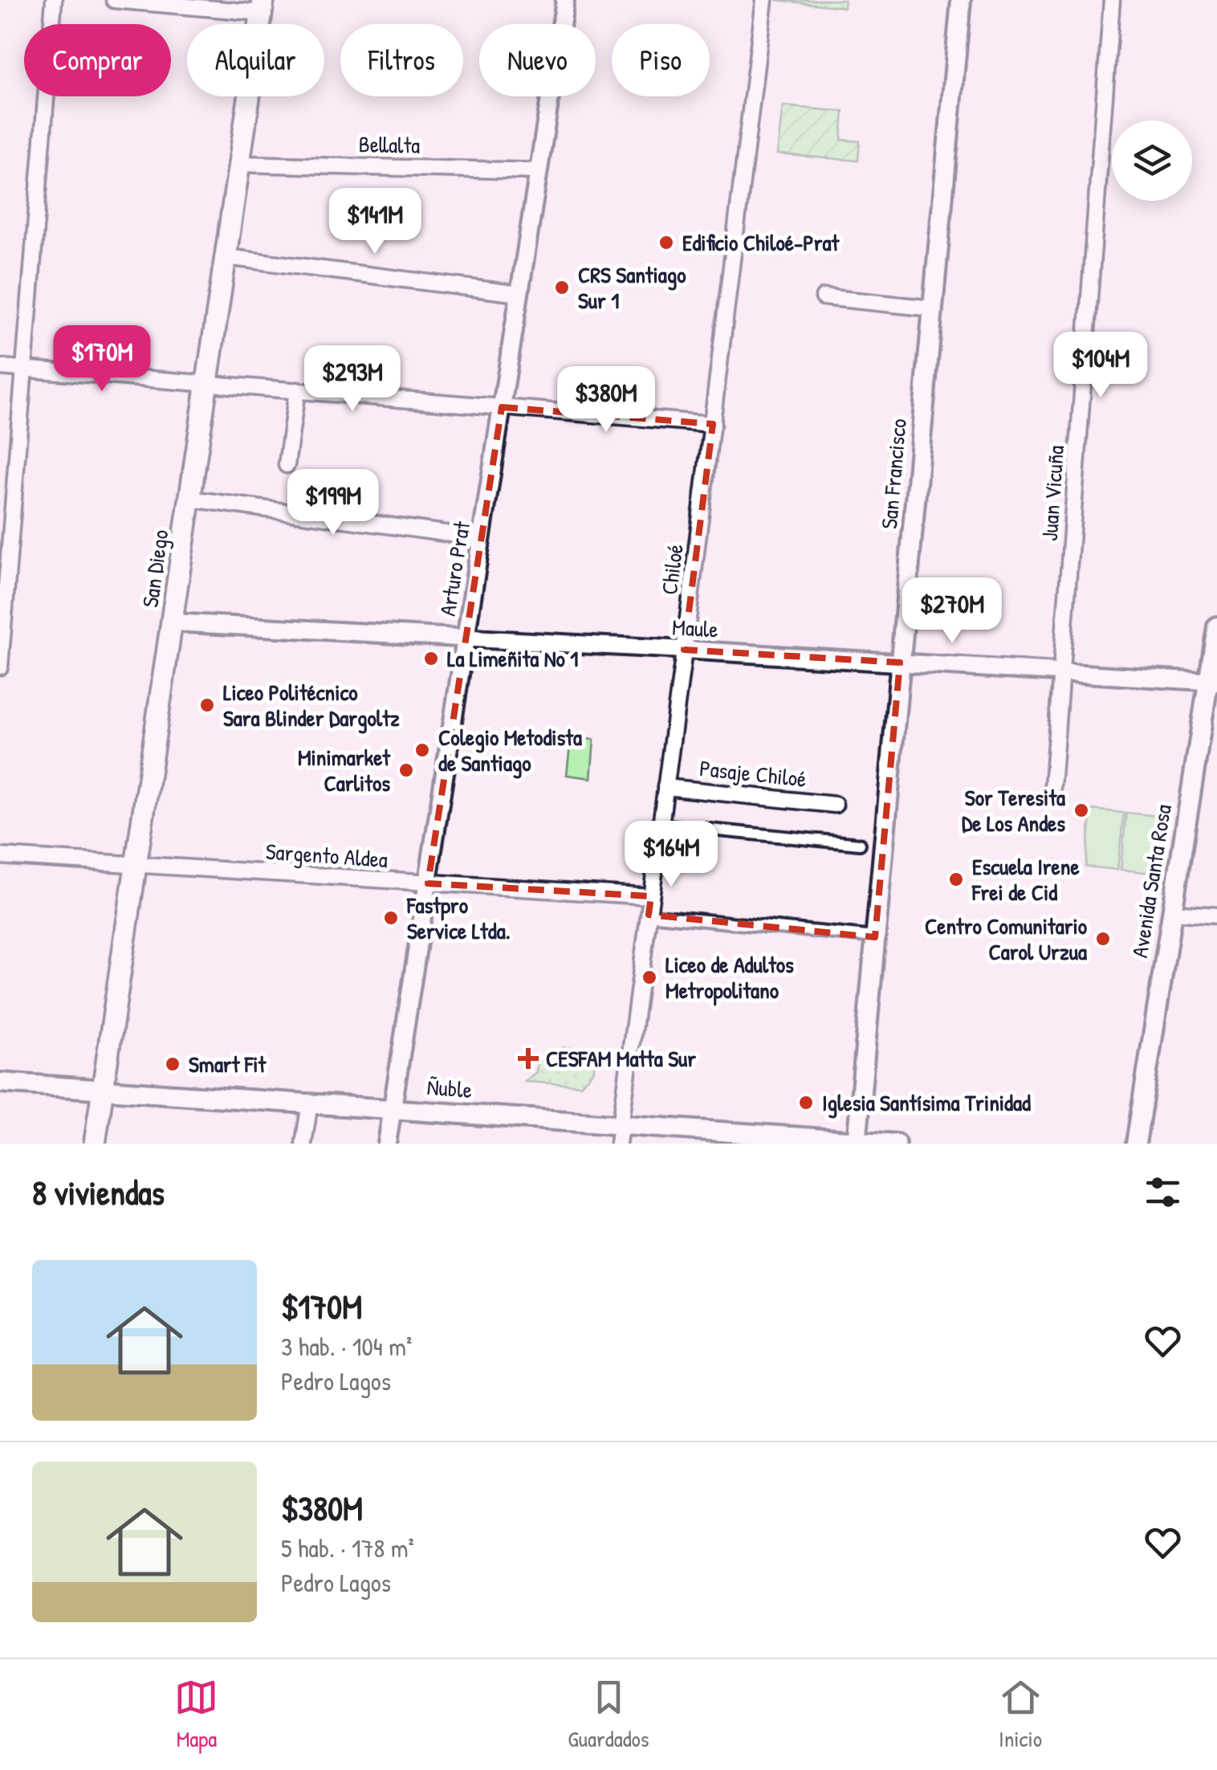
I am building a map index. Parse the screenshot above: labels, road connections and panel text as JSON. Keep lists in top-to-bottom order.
{
  "streets": {
    "main road": [
      "San Francisco",
      "San Diego",
      "Avenida Santa Rosa",
      "Ñuble"
    ],
    "street": [
      "Bellalta",
      "Juan Vicuña",
      "Arturo Prat",
      "Chiloé",
      "Maule",
      "Pasaje Chiloé",
      "Sargento Aldea"
    ]
  },
  "crossings": [
    ["Bellalta", "San Diego"],
    ["Bellalta", "Arturo Prat"],
    ["San Francisco", "Maule"],
    ["San Francisco", "Ñuble"],
    ["Juan Vicuña", "Maule"],
    ["San Diego", "Maule"],
    ["San Diego", "Sargento Aldea"],
    ["San Diego", "Ñuble"],
    ["Arturo Prat", "Maule"],
    ["Arturo Prat", "Sargento Aldea"],
    ["Arturo Prat", "Ñuble"],
    ["Chiloé", "Maule"],
    ["Chiloé", "Pasaje Chiloé"],
    ["Chiloé", "Sargento Aldea"],
    ["Chiloé", "Ñuble"],
    ["Maule", "Avenida Santa Rosa"]
  ],
  "places": {
    "other": [
      "Edificio Chiloé-Prat",
      "CRS Santiago Sur 1",
      "La Limeñita No 1",
      "Liceo Politécnico Sara Blinder Dargoltz",
      "Colegio Metodista de Santiago",
      "Minimarket Carlitos",
      "Sor Teresita De Los Andes",
      "Escuela Irene Frei de Cid",
      "Fastpro Service Ltda.",
      "Centro Comunitario Carol Urzua",
      "Liceo de Adultos Metropolitano",
      "Smart Fit",
      "Iglesia Santísima Trinidad"
    ],
    "health": ["CESFAM Matta Sur"]
  },
  "page": {
    "chip": [
      "Comprar",
      "Alquilar",
      "Filtros",
      "Nuevo",
      "Piso"
    ],
    "price": [
      "$141M",
      "$170M",
      "$104M",
      "$293M",
      "$380M",
      "$199M",
      "$270M",
      "$164M"
    ],
    "heading": "8 viviendas",
    "list": [
      {
        "name": "$170M",
        "note": "3 hab. · 104 m² · Pedro Lagos"
      },
      {
        "name": "$380M",
        "note": "5 hab. · 178 m² · Pedro Lagos"
      }
    ],
    "tabs": ["Mapa", "Guardados", "Inicio"]
  }
}
